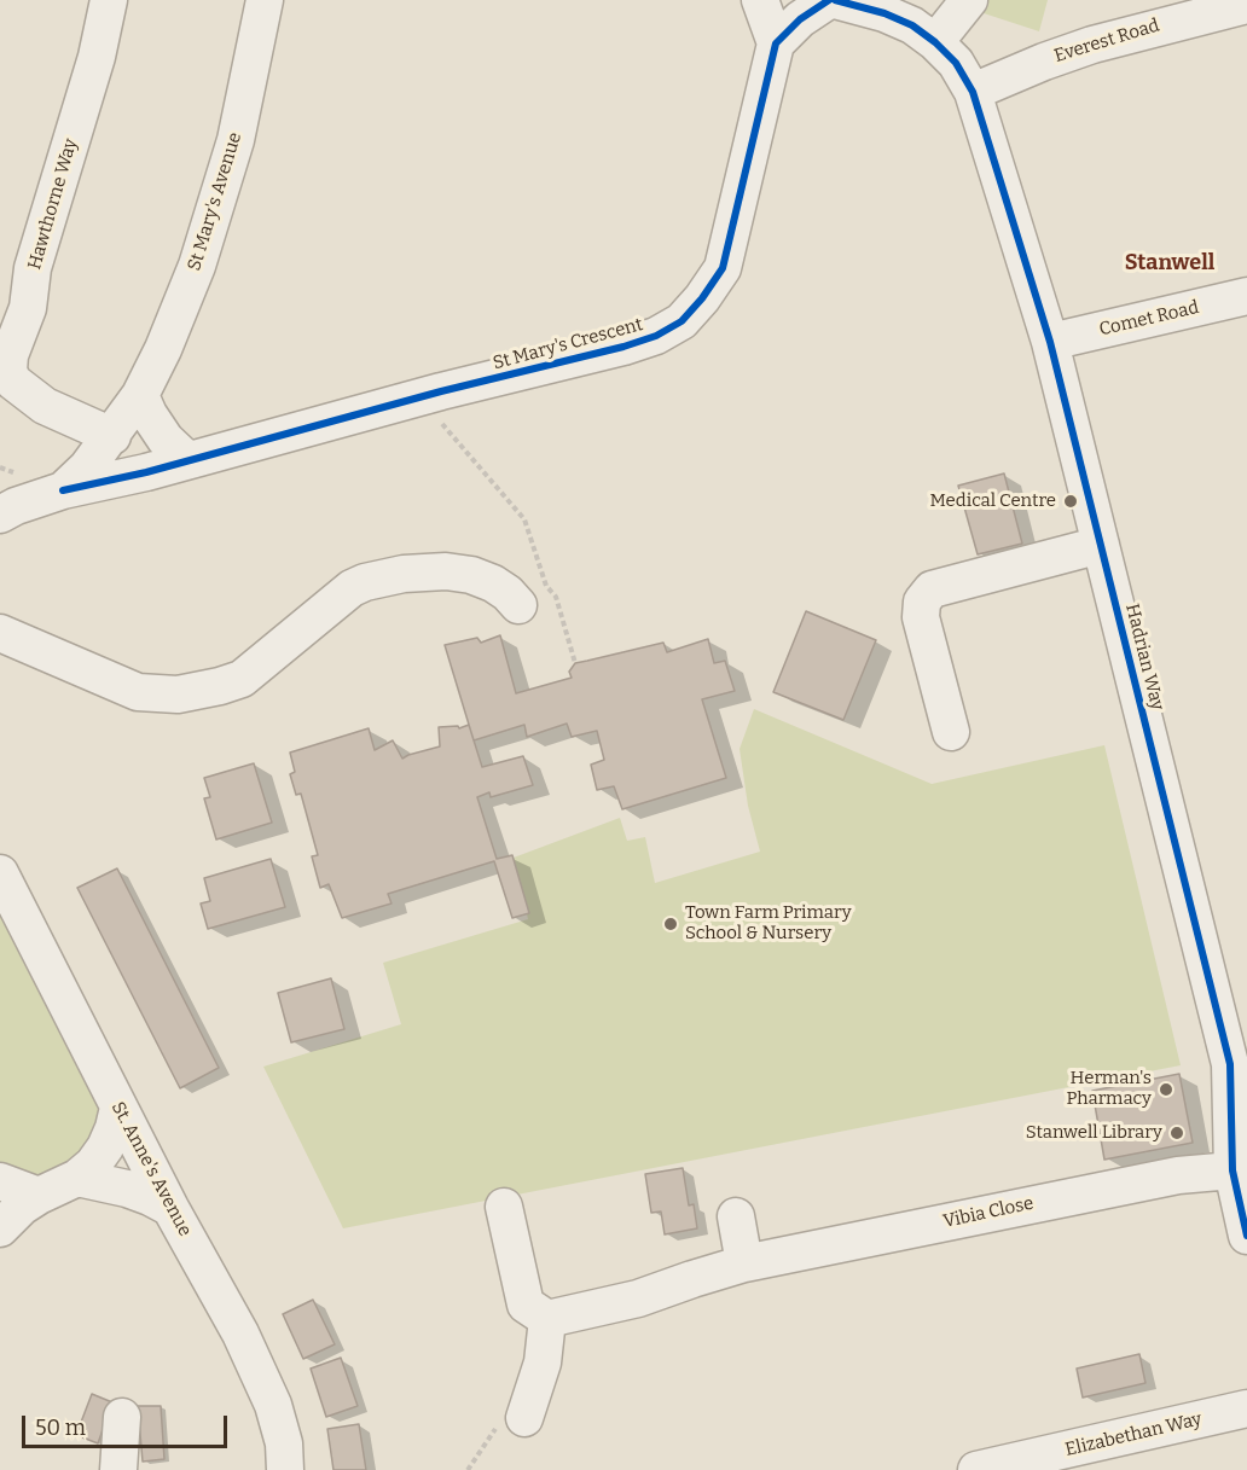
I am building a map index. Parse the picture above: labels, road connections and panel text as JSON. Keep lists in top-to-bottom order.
{
  "streets": {
    "street": [
      "Everest Road",
      "St Mary's Avenue",
      "Hawthorne Way",
      "Comet Road",
      "St Mary's Crescent",
      "Hadrian Way",
      "St. Anne's Avenue",
      "Vibia Close",
      "Elizabethan Way"
    ]
  },
  "crossings": [
    ["Everest Road", "Hadrian Way"],
    ["St Mary's Avenue", "Hawthorne Way"],
    ["St Mary's Avenue", "St Mary's Crescent"],
    ["Comet Road", "Hadrian Way"],
    ["Hadrian Way", "Vibia Close"]
  ],
  "districts": ["Stanwell"],
  "places": [
    "Medical Centre",
    "Town Farm Primary School & Nursery",
    "Herman's Pharmacy",
    "Stanwell Library"
  ],
  "scale_bar": "50 m"
}
